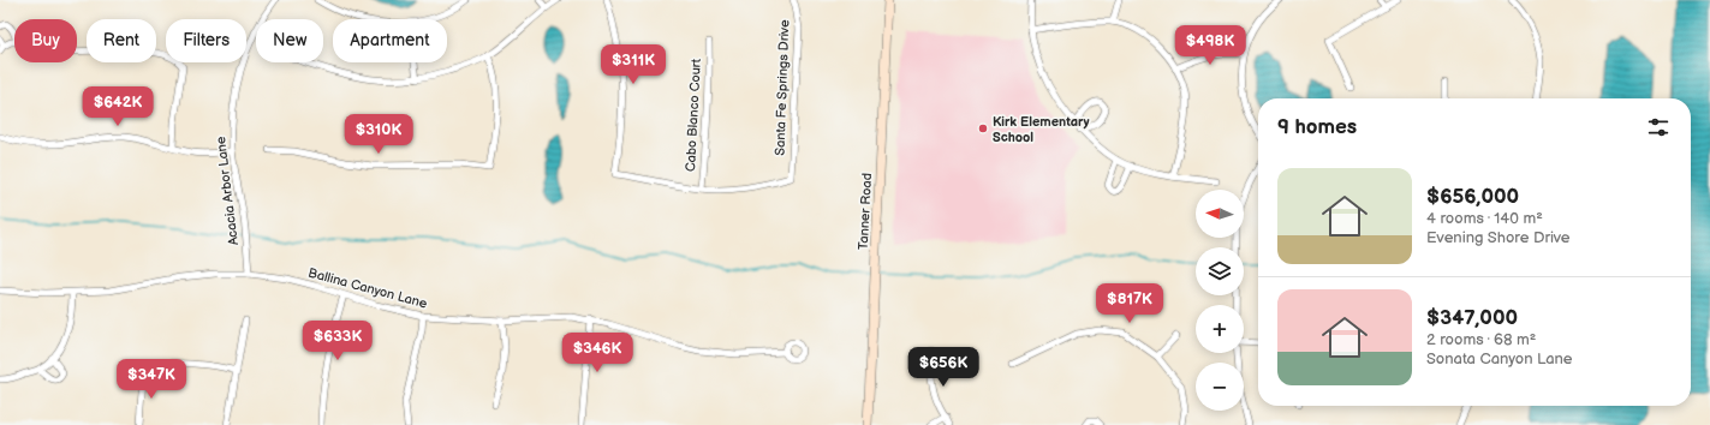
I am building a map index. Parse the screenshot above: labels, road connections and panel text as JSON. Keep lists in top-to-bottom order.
{
  "streets": {
    "main road": ["Tanner Road"],
    "street": [
      "Santa Fe Springs Drive",
      "Cabo Blanco Court",
      "Acacia Arbor Lane",
      "Ballina Canyon Lane"
    ]
  },
  "crossings": [
    ["Santa Fe Springs Drive", "Cabo Blanco Court"],
    ["Acacia Arbor Lane", "Ballina Canyon Lane"]
  ],
  "places": ["Kirk Elementary School"],
  "north": "left",
  "page": {
    "chip": [
      "Buy",
      "Rent",
      "Filters",
      "New",
      "Apartment"
    ],
    "price": [
      "$498K",
      "$311K",
      "$642K",
      "$310K",
      "$817K",
      "$633K",
      "$346K",
      "$656K",
      "$347K"
    ],
    "heading": "9 homes",
    "list": [
      {
        "name": "$656,000",
        "note": "4 rooms · 140 m² · Evening Shore Drive"
      },
      {
        "name": "$347,000",
        "note": "2 rooms · 68 m² · Sonata Canyon Lane"
      }
    ],
    "map_buttons": ["+", "−"]
  }
}
